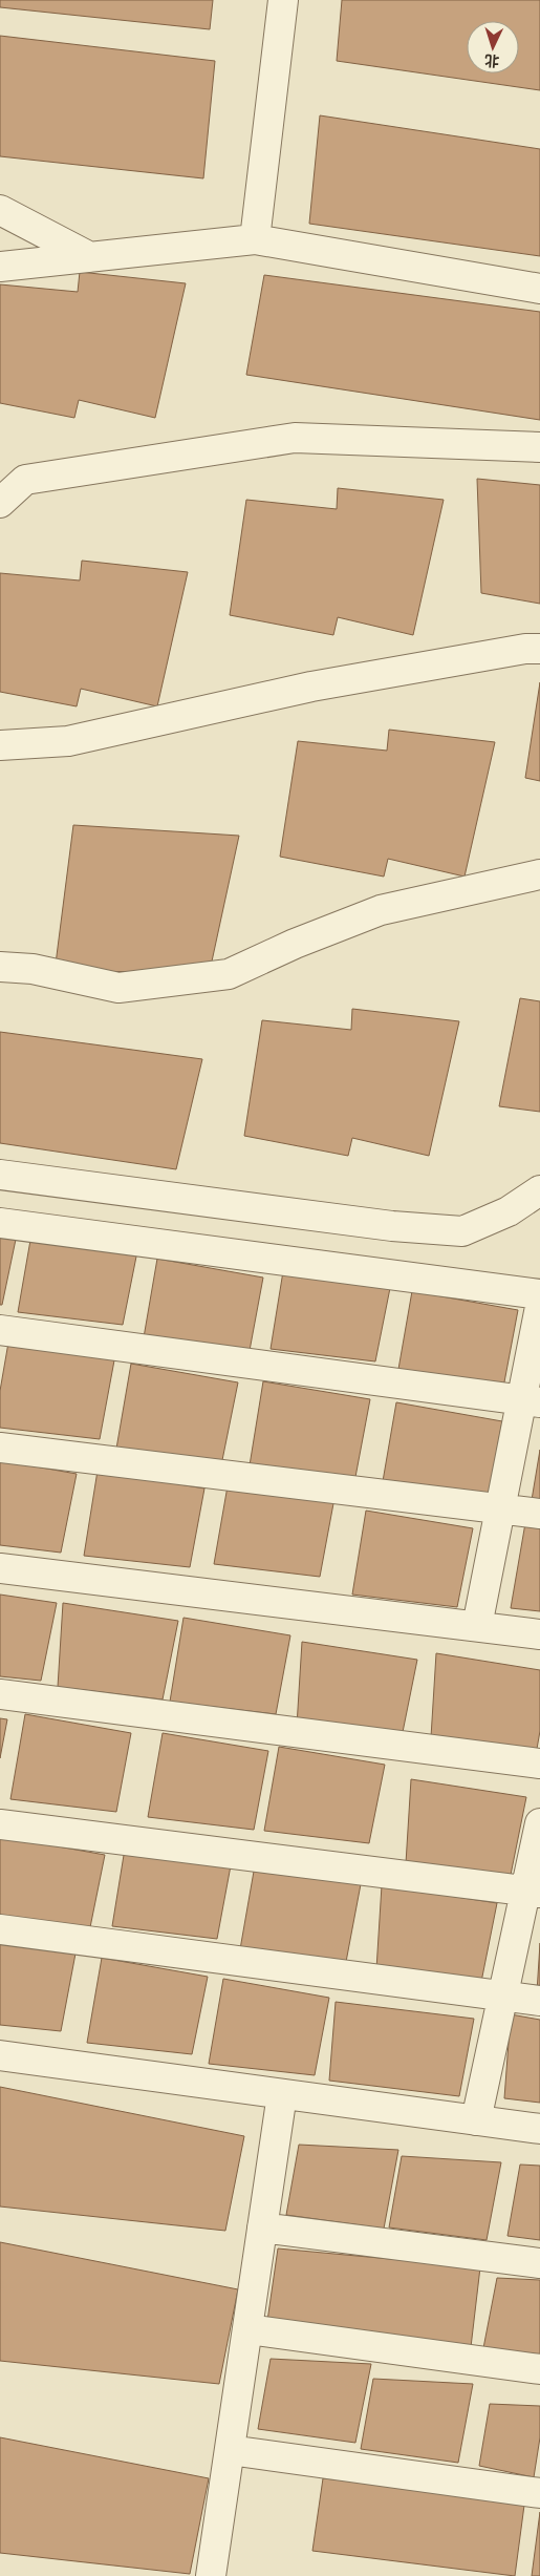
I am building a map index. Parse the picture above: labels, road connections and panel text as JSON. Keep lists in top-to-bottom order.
{
  "north": "bottom"
}
